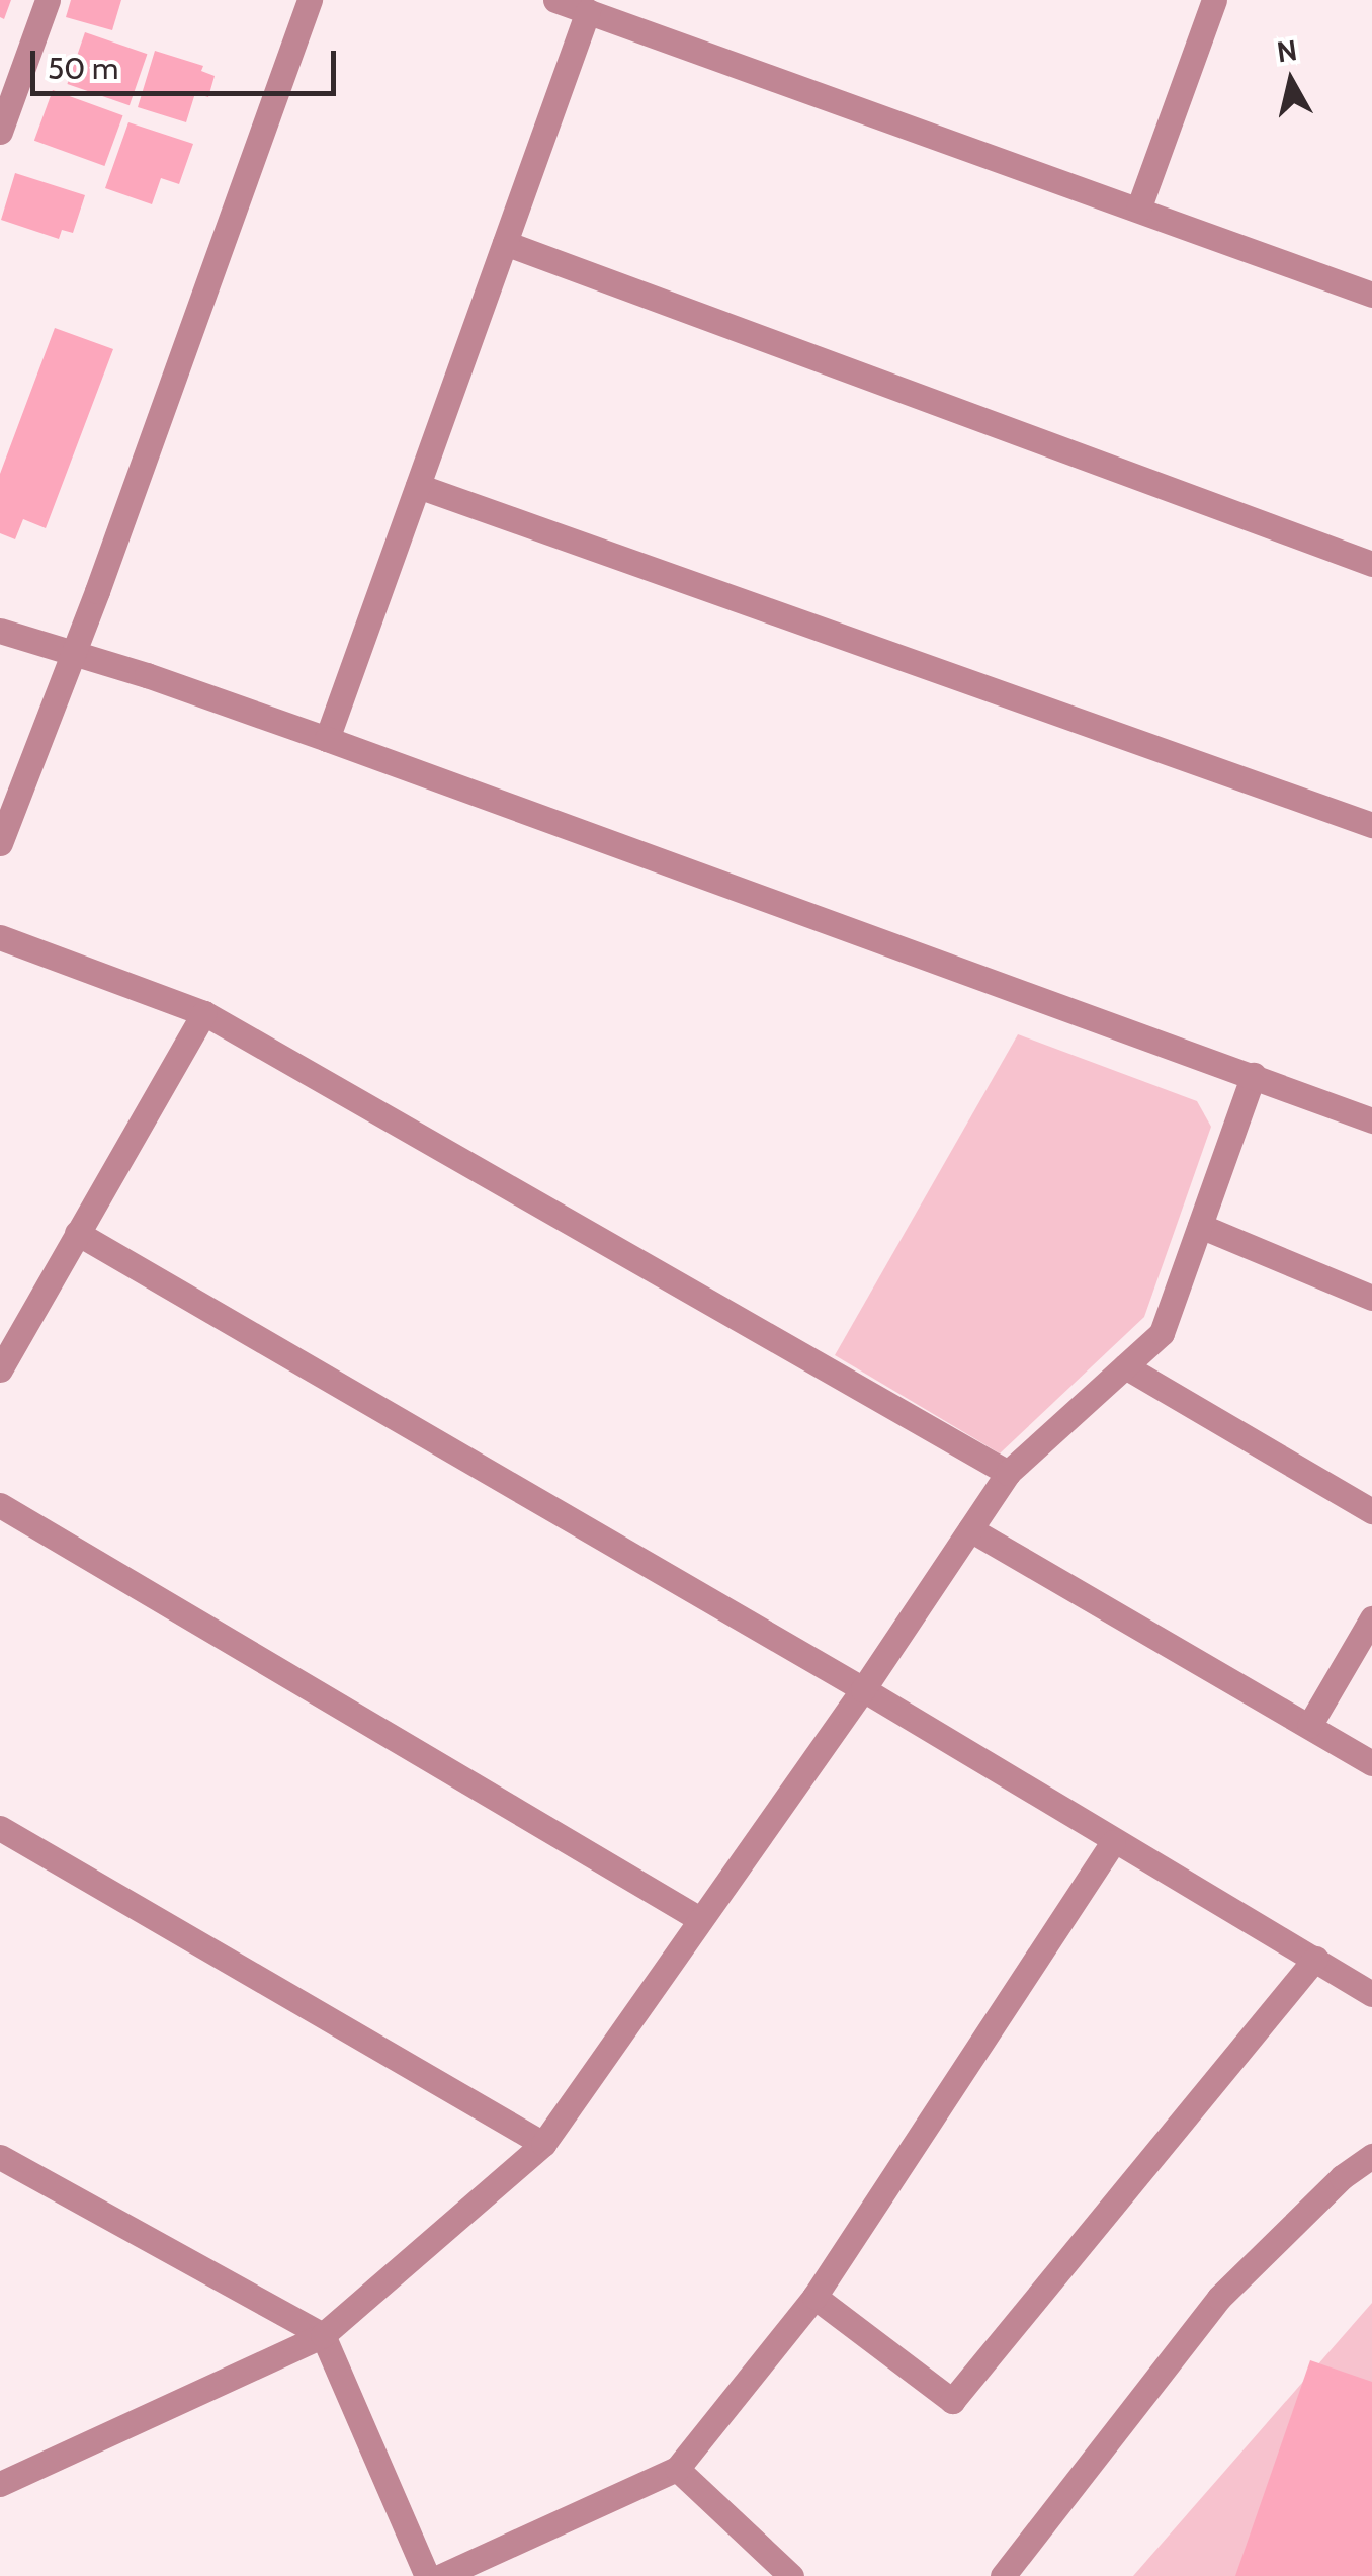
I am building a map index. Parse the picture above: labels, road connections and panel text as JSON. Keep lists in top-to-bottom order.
{
  "scale_bar": "50 m",
  "north": "top"
}
